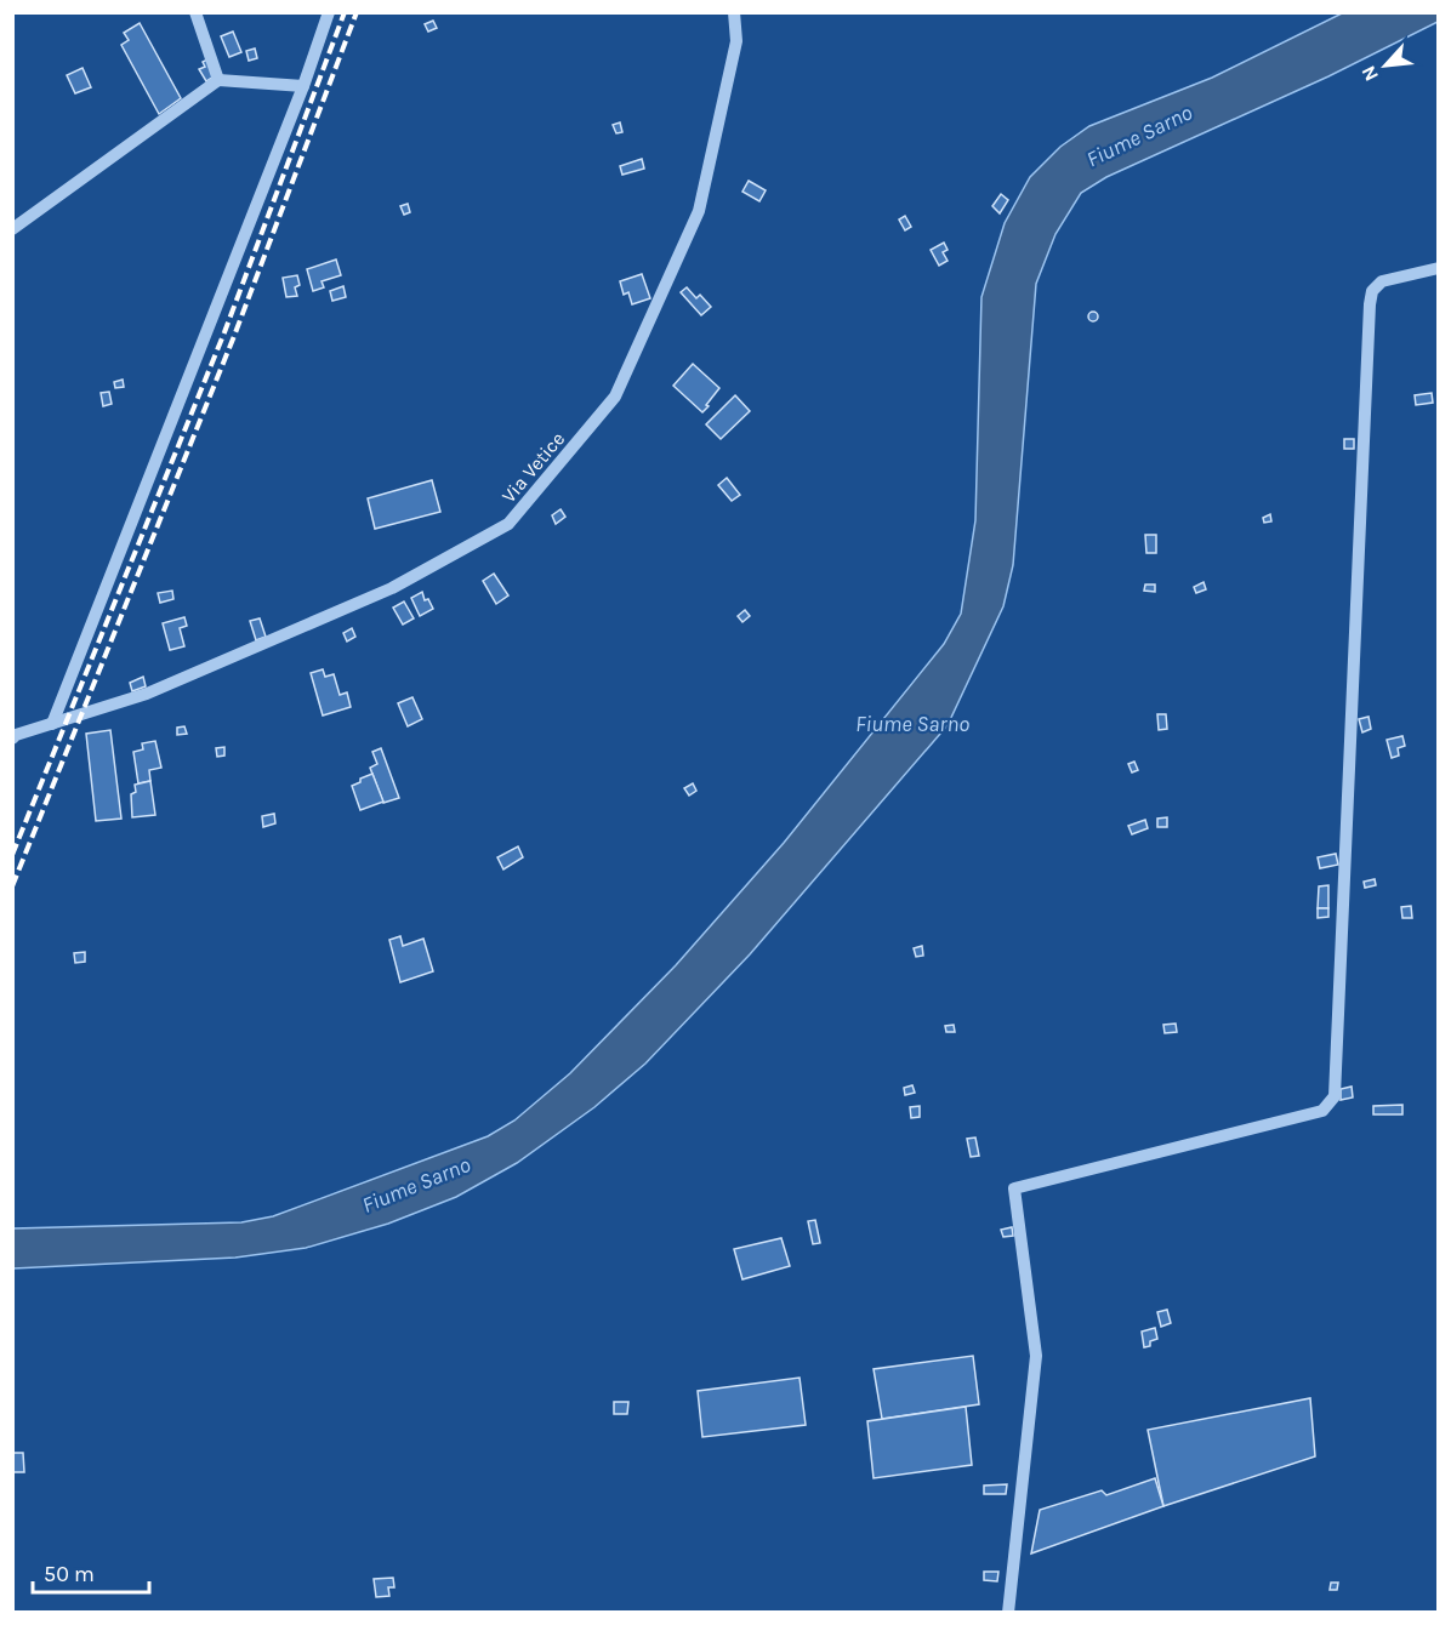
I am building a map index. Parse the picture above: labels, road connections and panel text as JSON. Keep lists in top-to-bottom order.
{
  "streets": {
    "street": ["Via Vetice"]
  },
  "water": ["Fiume Sarno"],
  "scale_bar": "50 m",
  "north": "bottom left"
}
